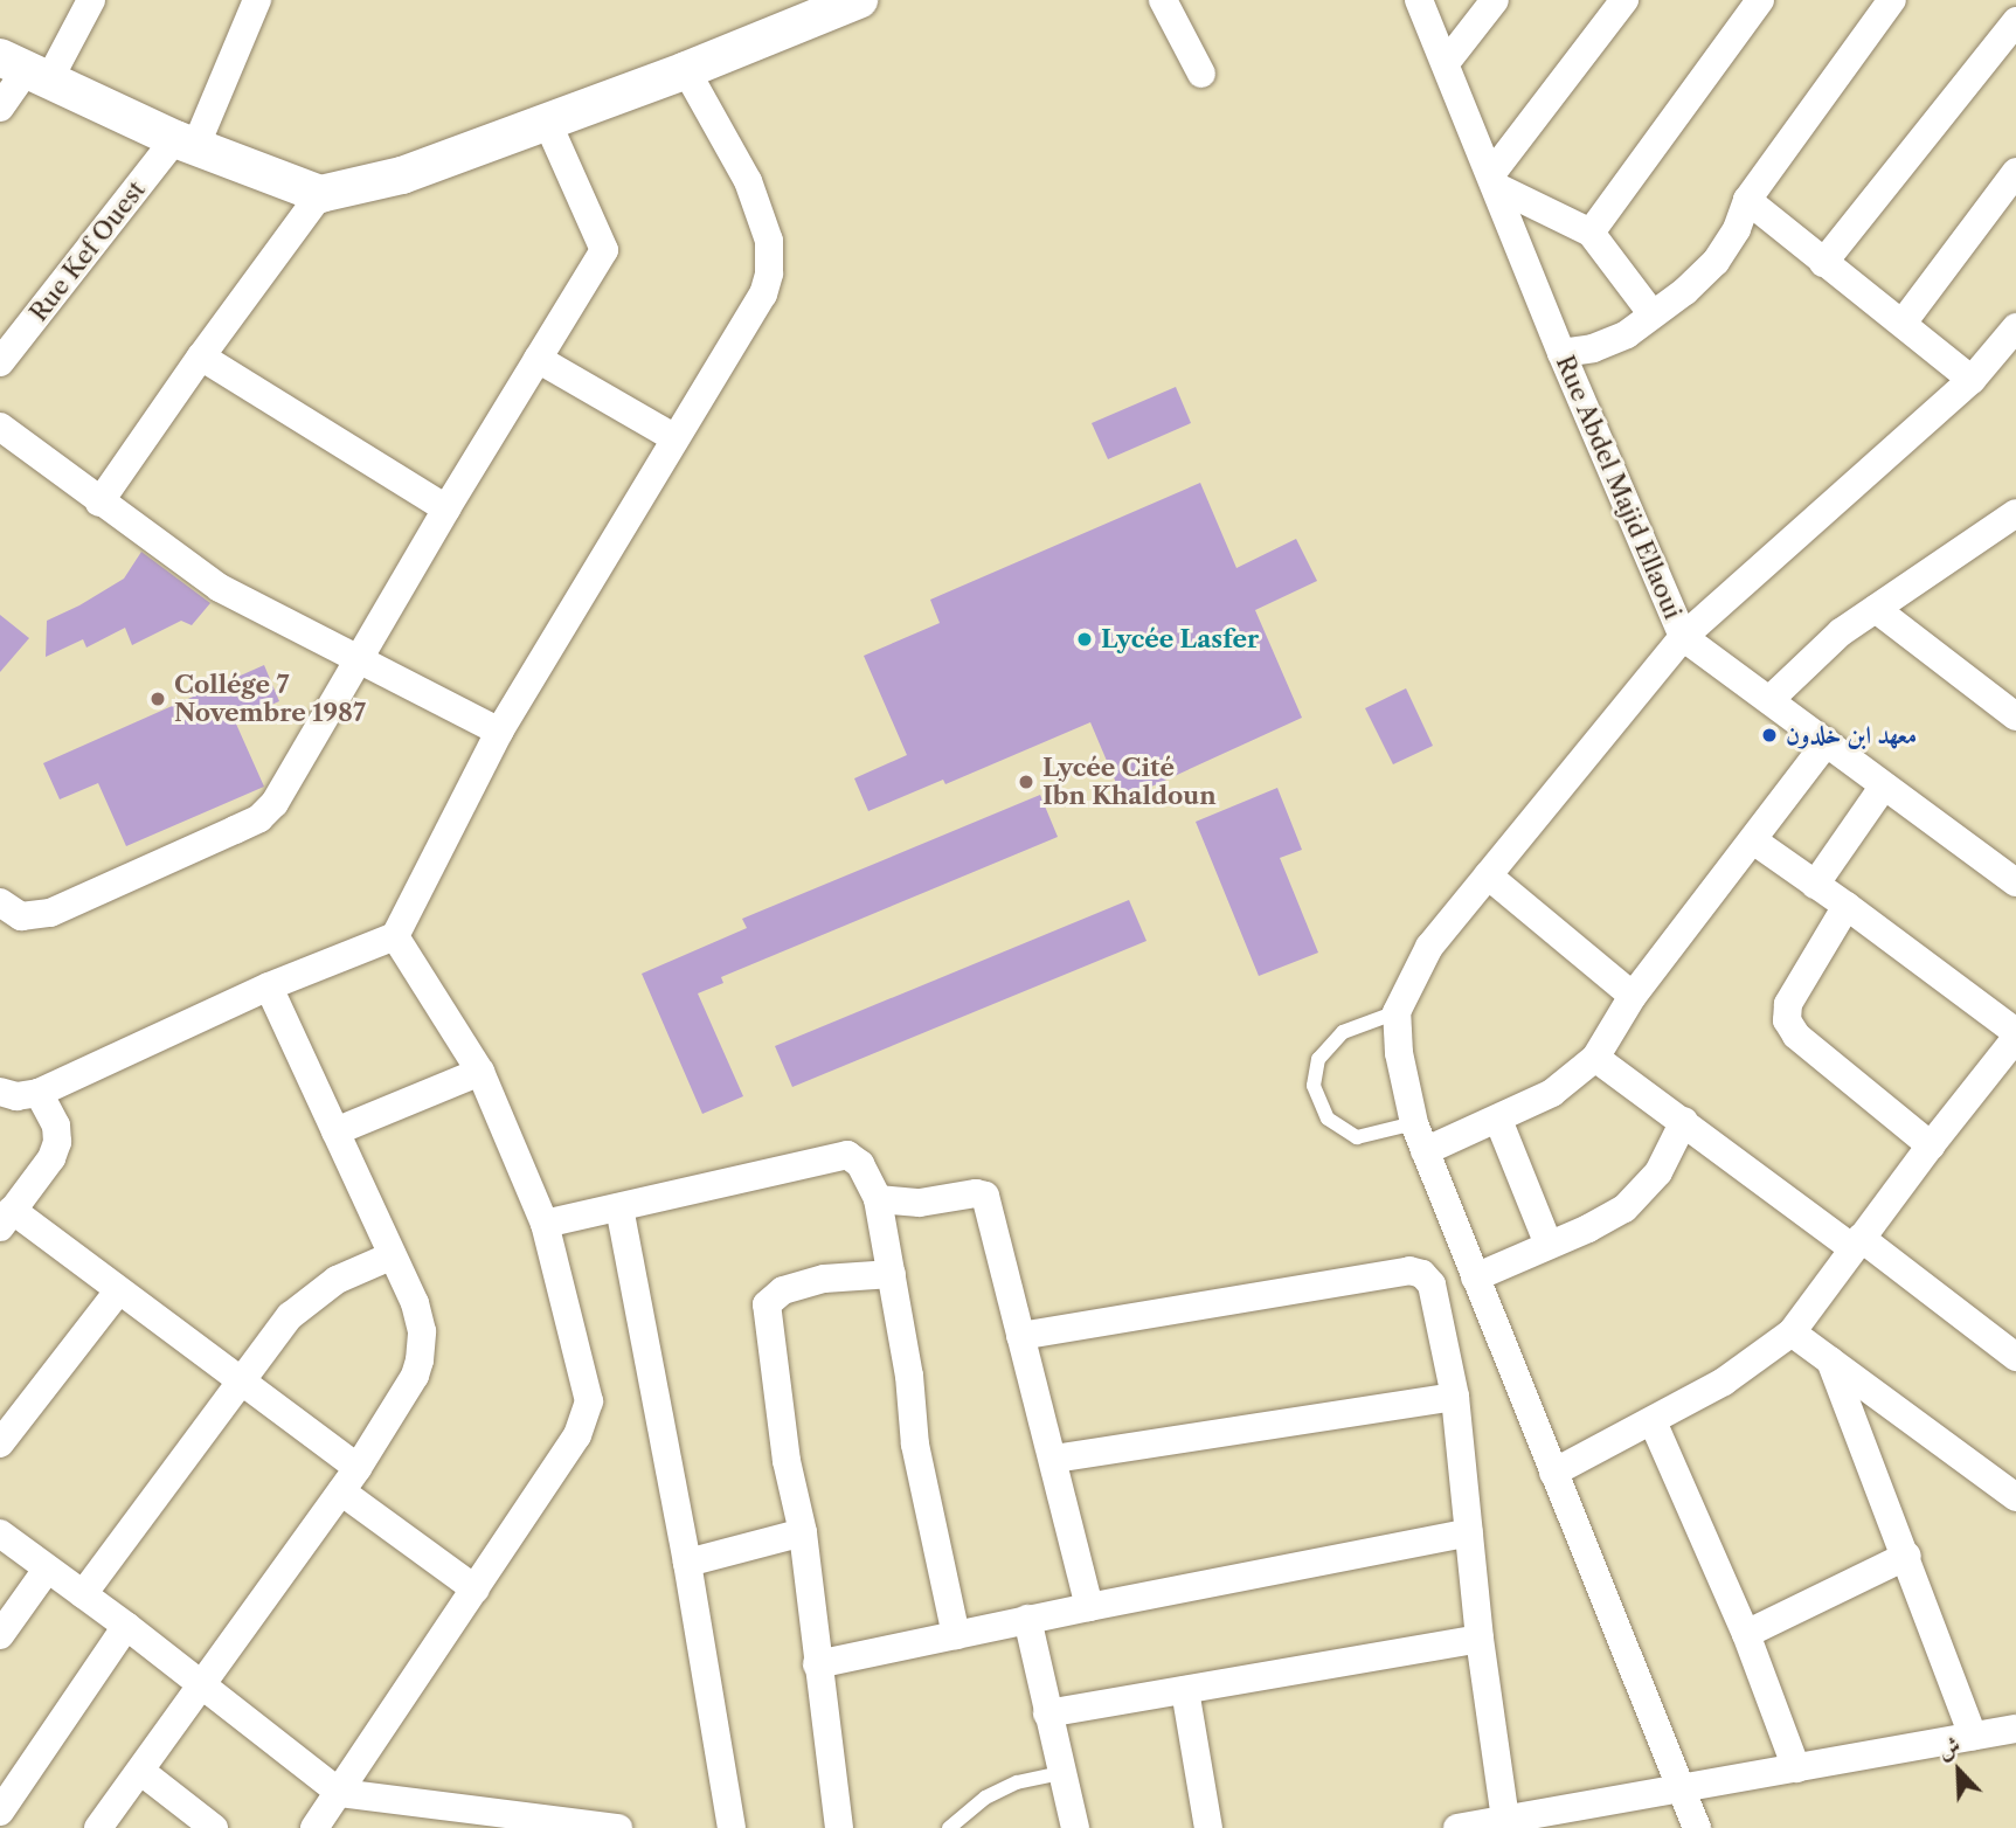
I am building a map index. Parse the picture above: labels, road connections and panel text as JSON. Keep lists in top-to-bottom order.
{
  "streets": {
    "street": ["Rue Kef Ouest", "Rue Abdel Majid Ellaoui"]
  },
  "places": [
    "Lycée Lasfer",
    "Collége 7 Novembre 1987",
    "معهد ابن خلدون",
    "Lycée Cité Ibn Khaldoun"
  ],
  "north": "top left"
}
